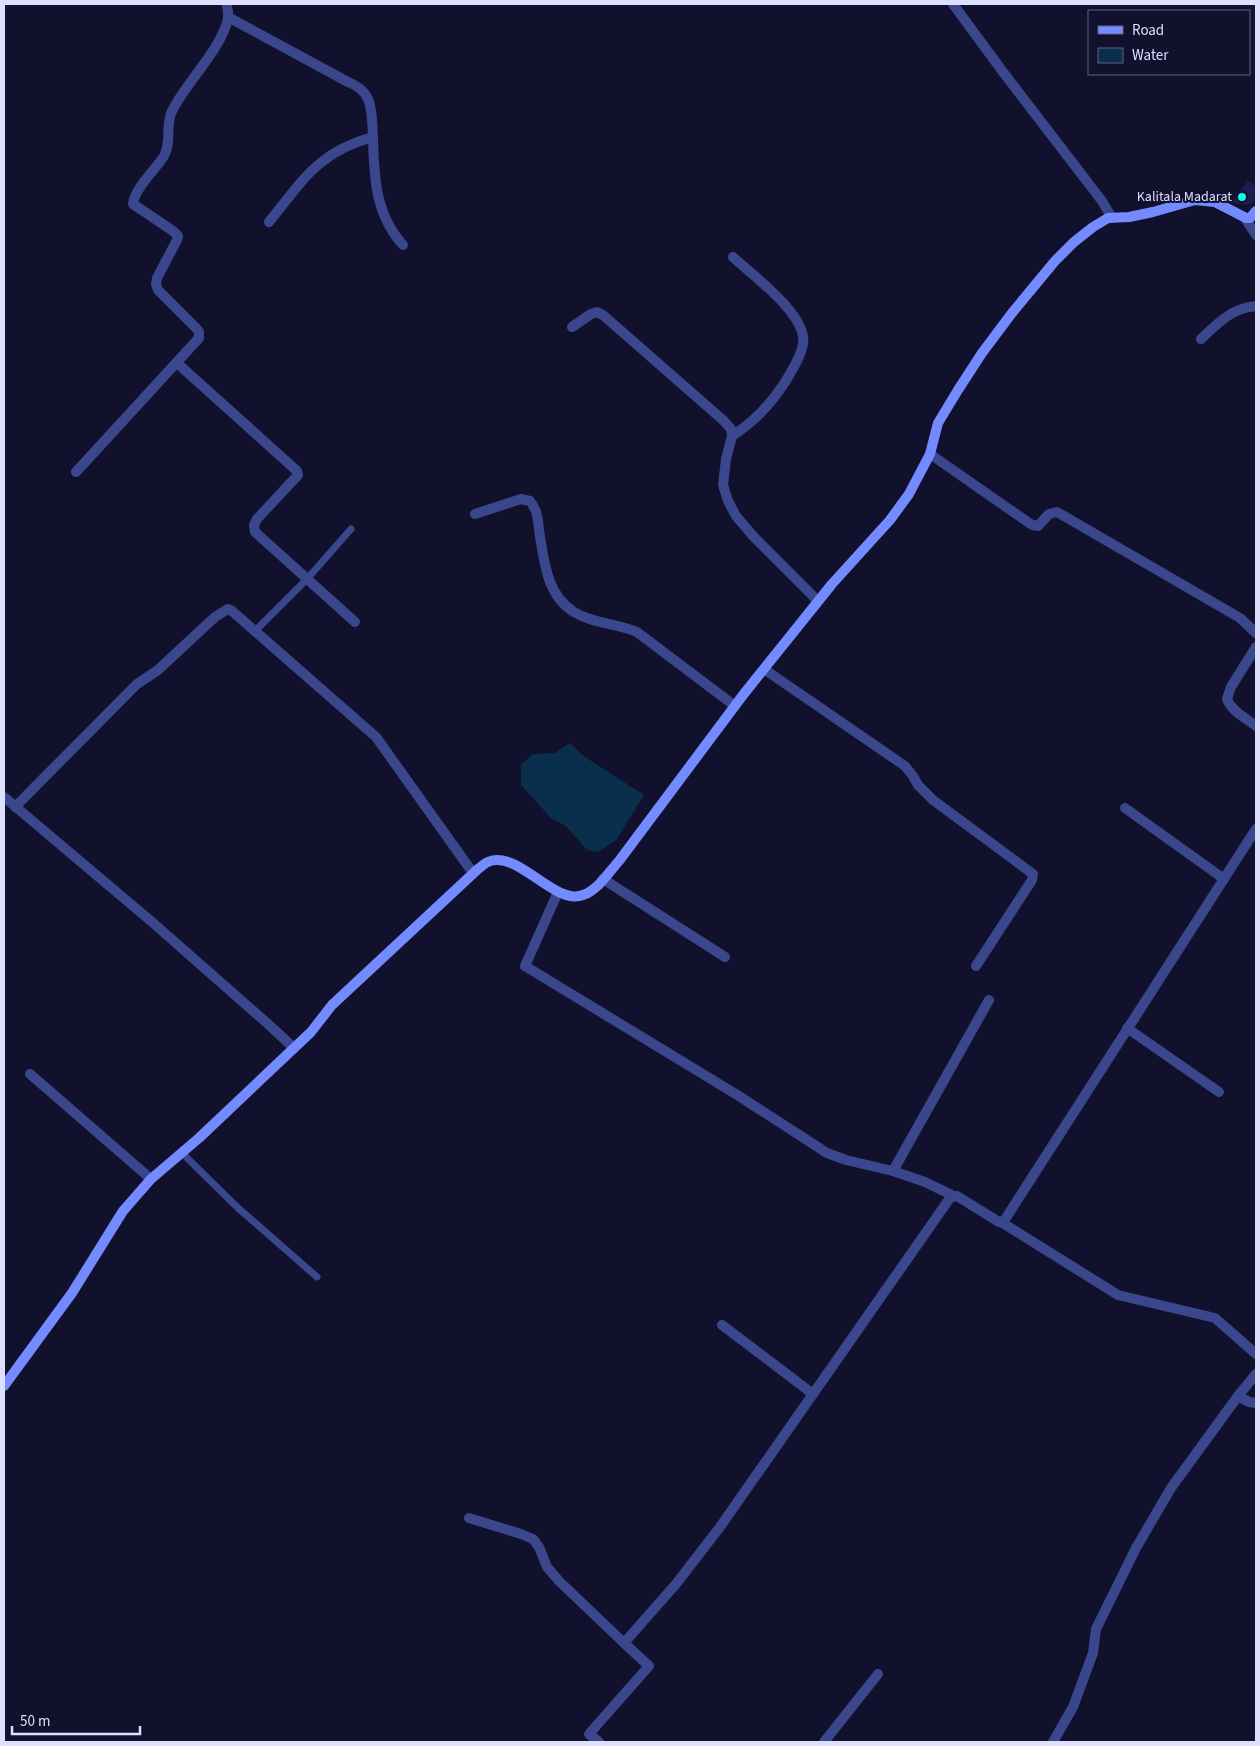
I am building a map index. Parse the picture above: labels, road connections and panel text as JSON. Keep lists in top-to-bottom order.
{
  "places": ["Kalitala Madarat"],
  "legend": ["Road", "Water"],
  "scale_bar": "50 m"
}
